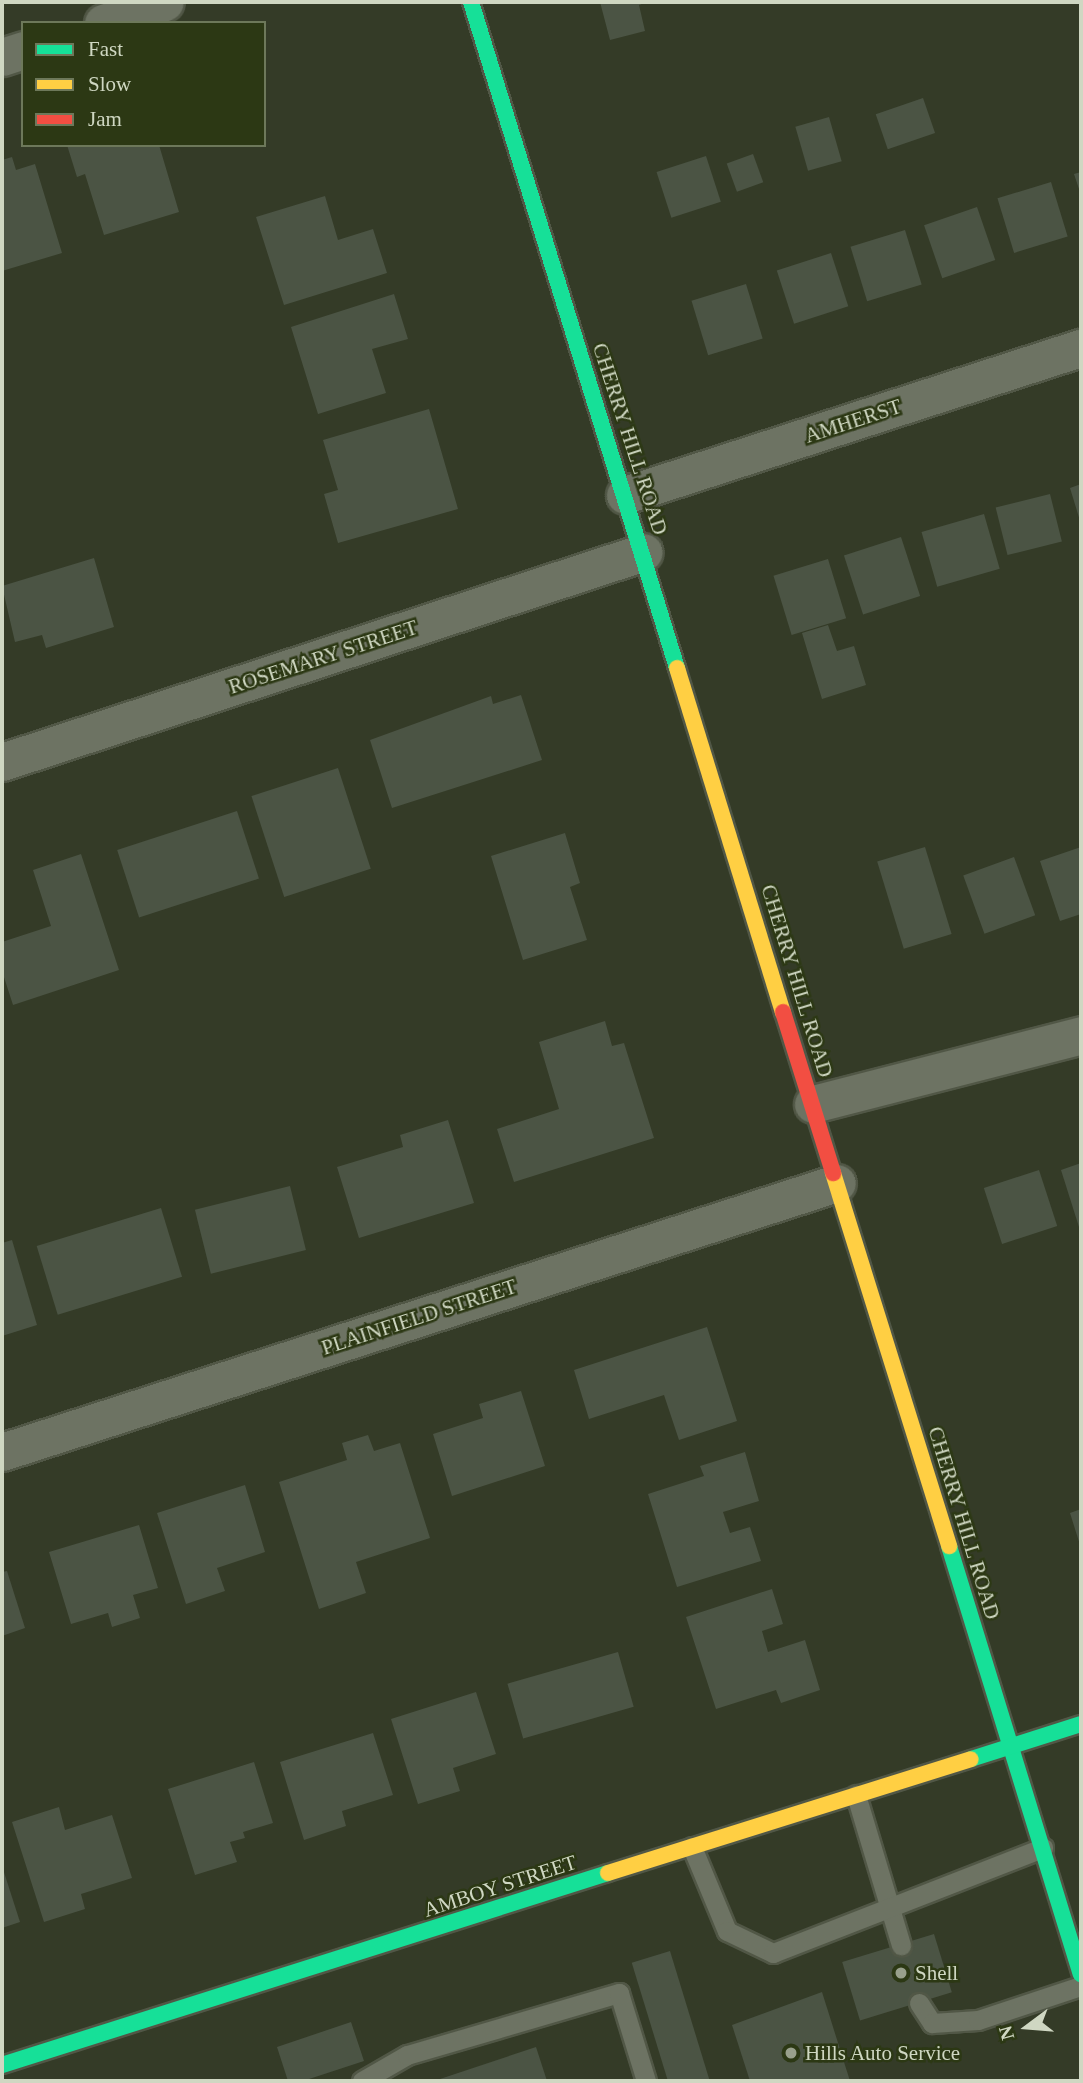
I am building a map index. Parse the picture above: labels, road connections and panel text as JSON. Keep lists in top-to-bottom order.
{
  "streets": {
    "main road": ["CHERRY HILL ROAD", "AMBOY STREET"],
    "street": ["AMHERST", "ROSEMARY STREET", "PLAINFIELD STREET"]
  },
  "crossings": [
    ["AMHERST", "CHERRY HILL ROAD"],
    ["CHERRY HILL ROAD", "ROSEMARY STREET"],
    ["CHERRY HILL ROAD", "PLAINFIELD STREET"],
    ["CHERRY HILL ROAD", "AMBOY STREET"]
  ],
  "places": ["Shell", "Hills Auto Service"],
  "legend": ["Fast", "Slow", "Jam"],
  "north": "left"
}
